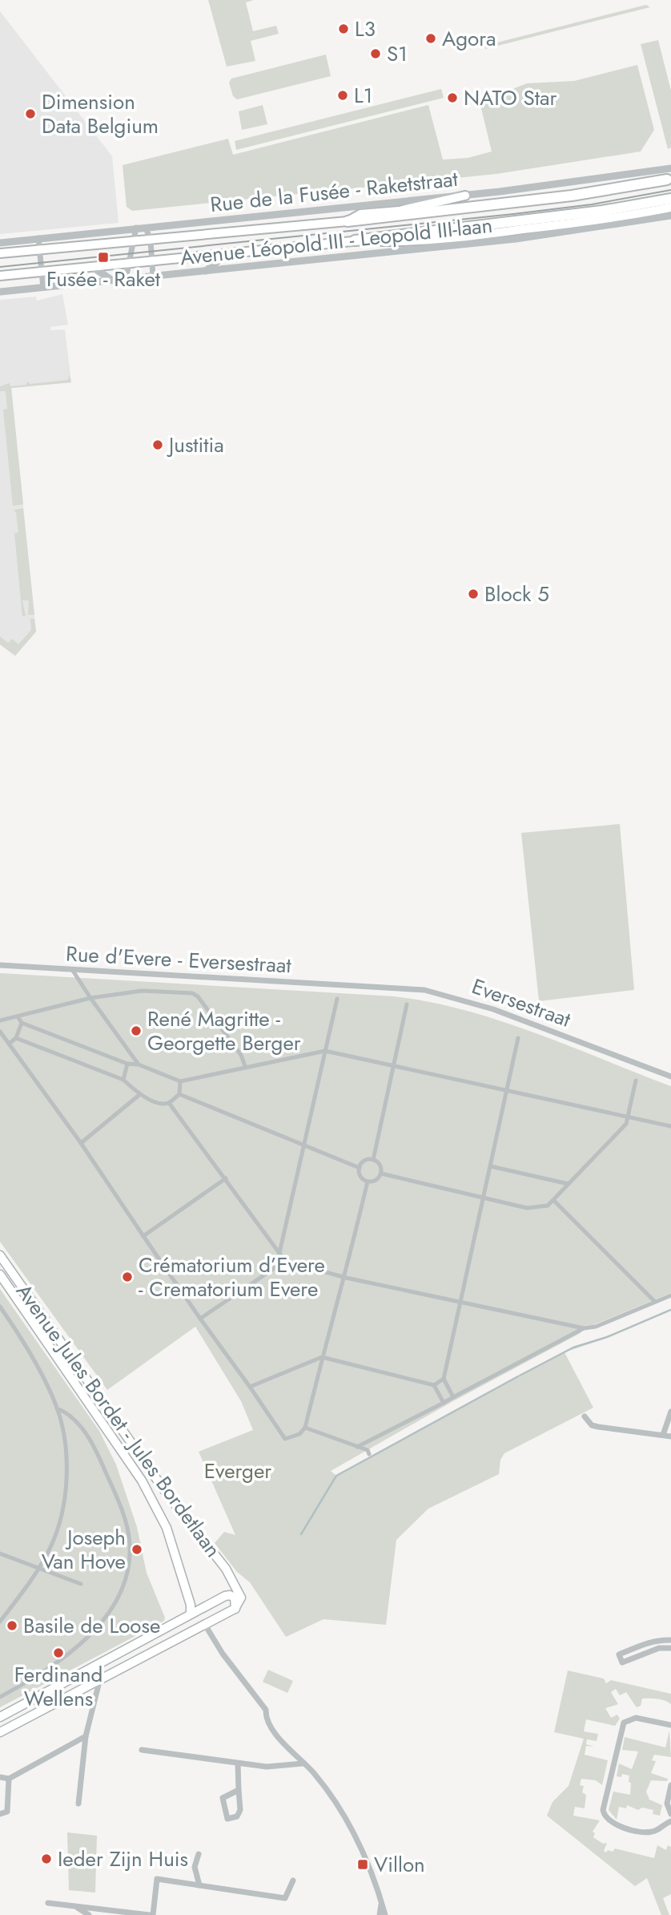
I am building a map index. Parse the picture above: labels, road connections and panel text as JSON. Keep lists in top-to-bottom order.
{
  "streets": {
    "highway": ["Avenue Léopold III - Leopold III-laan"],
    "main road": ["Avenue Jules Bordet - Jules Bordetlaan"],
    "street": ["Rue de la Fusée - Raketstraat", "Rue d'Evere - Eversestraat", "Eversestraat"]
  },
  "crossings": [
    ["Rue d'Evere - Eversestraat", "Eversestraat"]
  ],
  "parks": ["Everger"],
  "places": {
    "other": [
      "L3",
      "Agora",
      "S1",
      "L1",
      "NATO Star",
      "Dimension Data Belgium",
      "Justitia",
      "Block 5",
      "René Magritte - Georgette Berger",
      "Crématorium d’Evere - Crematorium Evere",
      "Joseph Van Hove",
      "Basile de Loose",
      "Ferdinand Wellens",
      "Ieder Zijn Huis"
    ],
    "transit": ["Fusée - Raket", "Villon"]
  }
}
